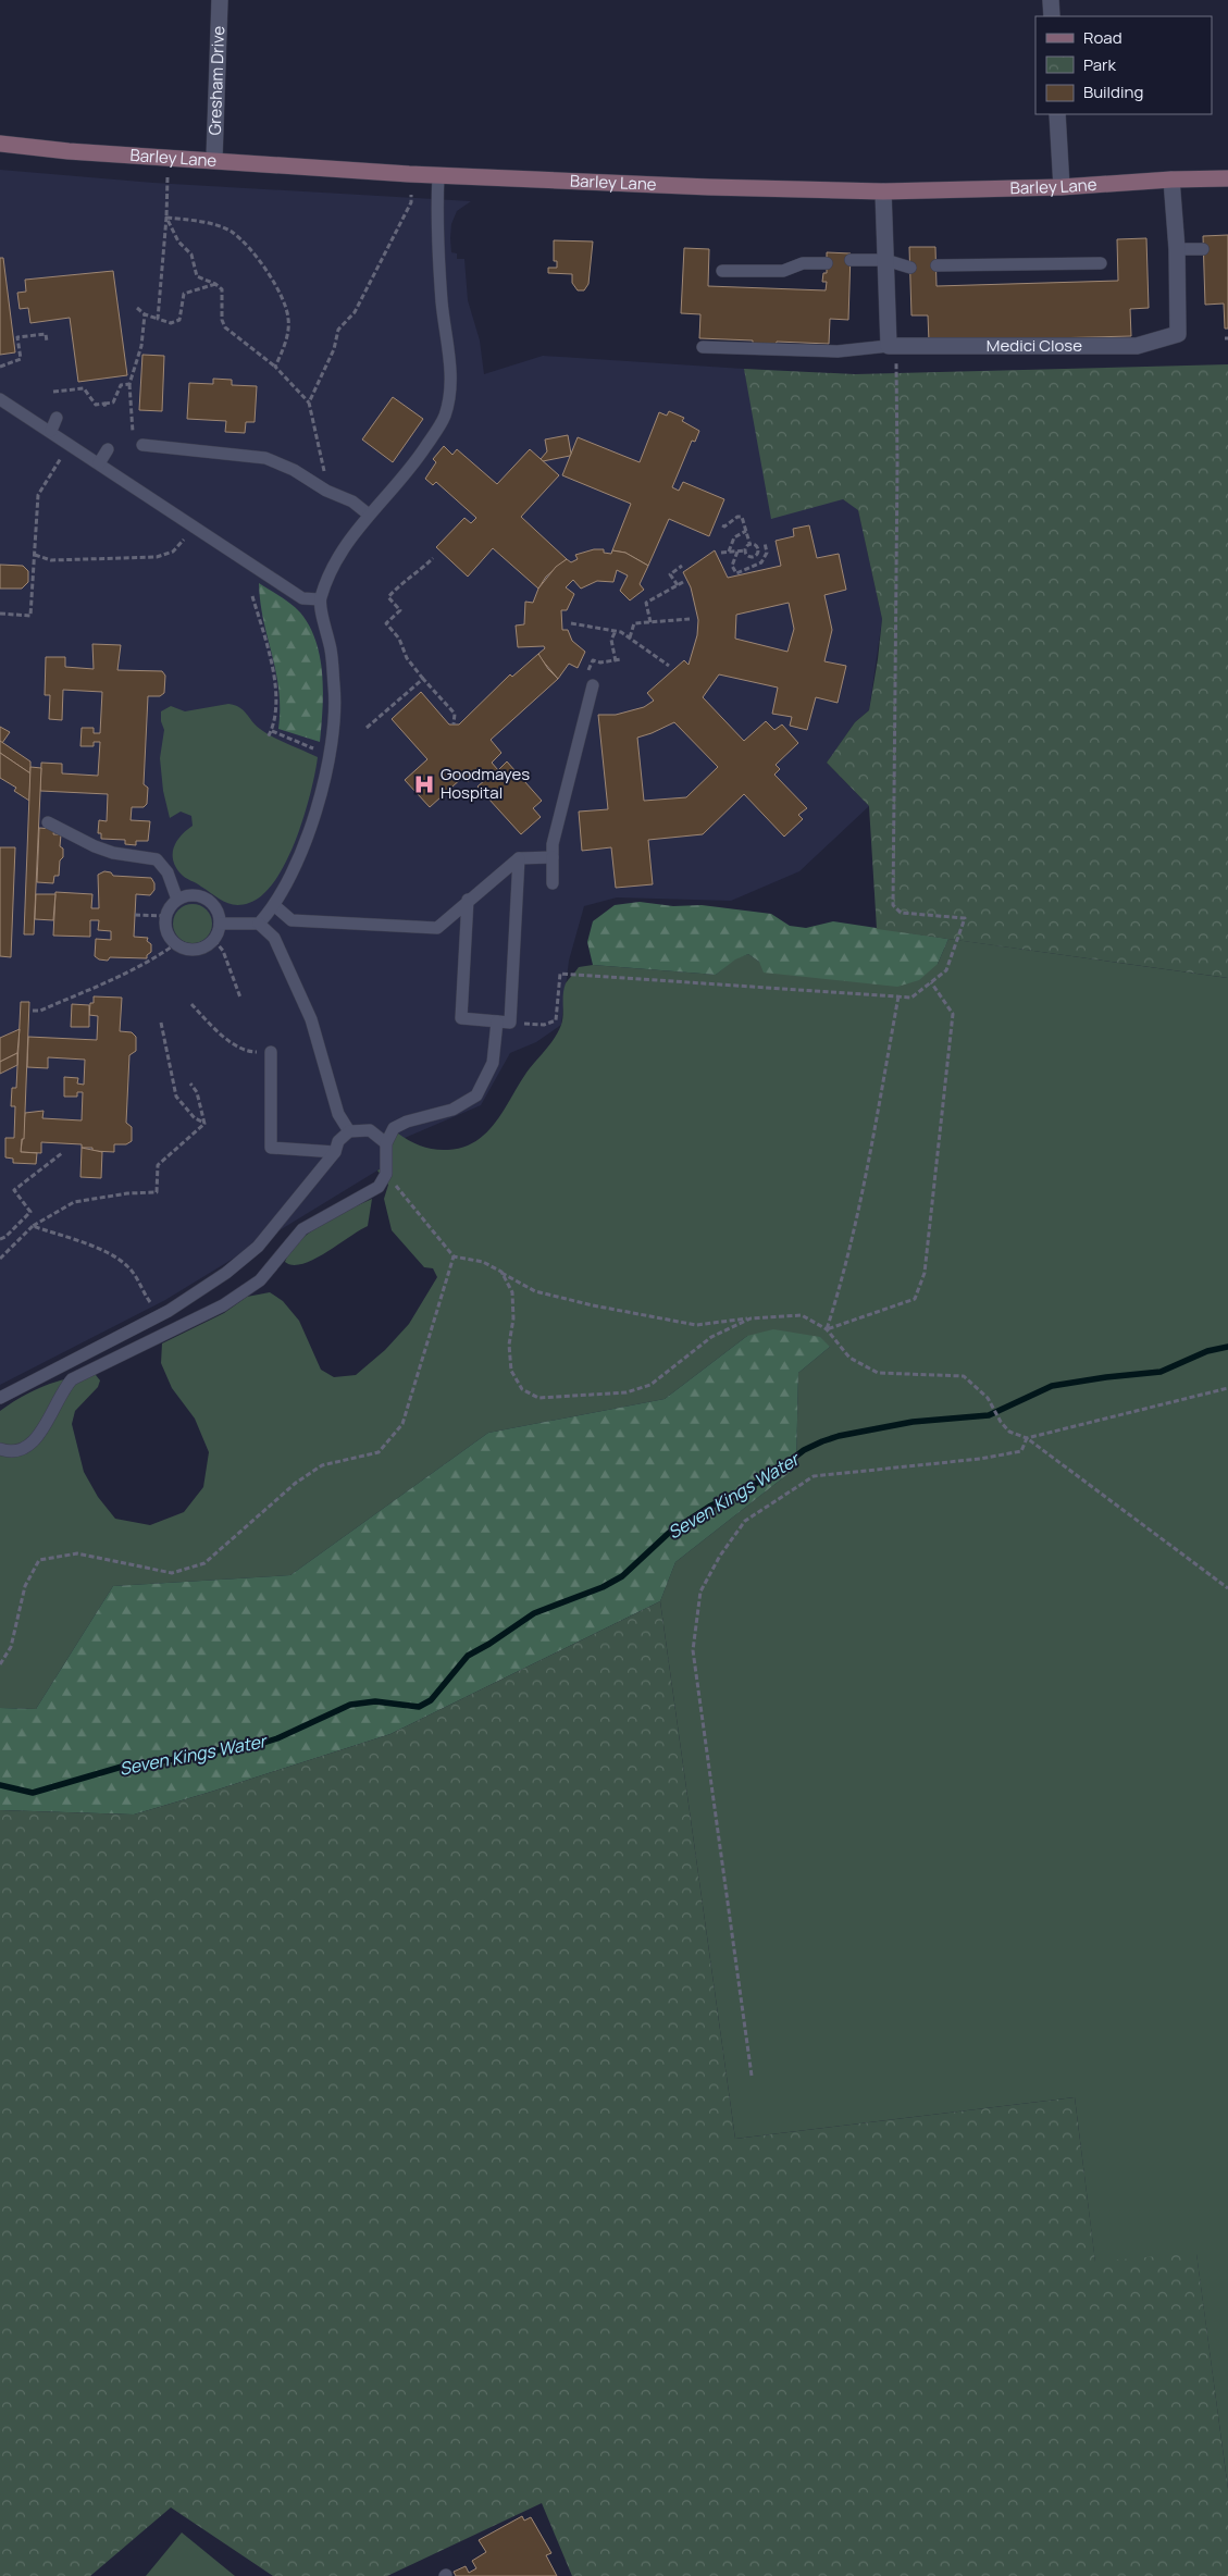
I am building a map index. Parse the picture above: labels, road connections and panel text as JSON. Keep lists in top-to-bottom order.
{
  "streets": {
    "main road": ["Barley Lane"],
    "street": ["Gresham Drive", "Medici Close"]
  },
  "crossings": [
    ["Gresham Drive", "Barley Lane"],
    ["Barley Lane", "Medici Close"]
  ],
  "water": ["Seven Kings Water"],
  "places": {
    "hospital": ["Goodmayes Hospital"]
  },
  "legend": ["Road", "Park", "Building"]
}
